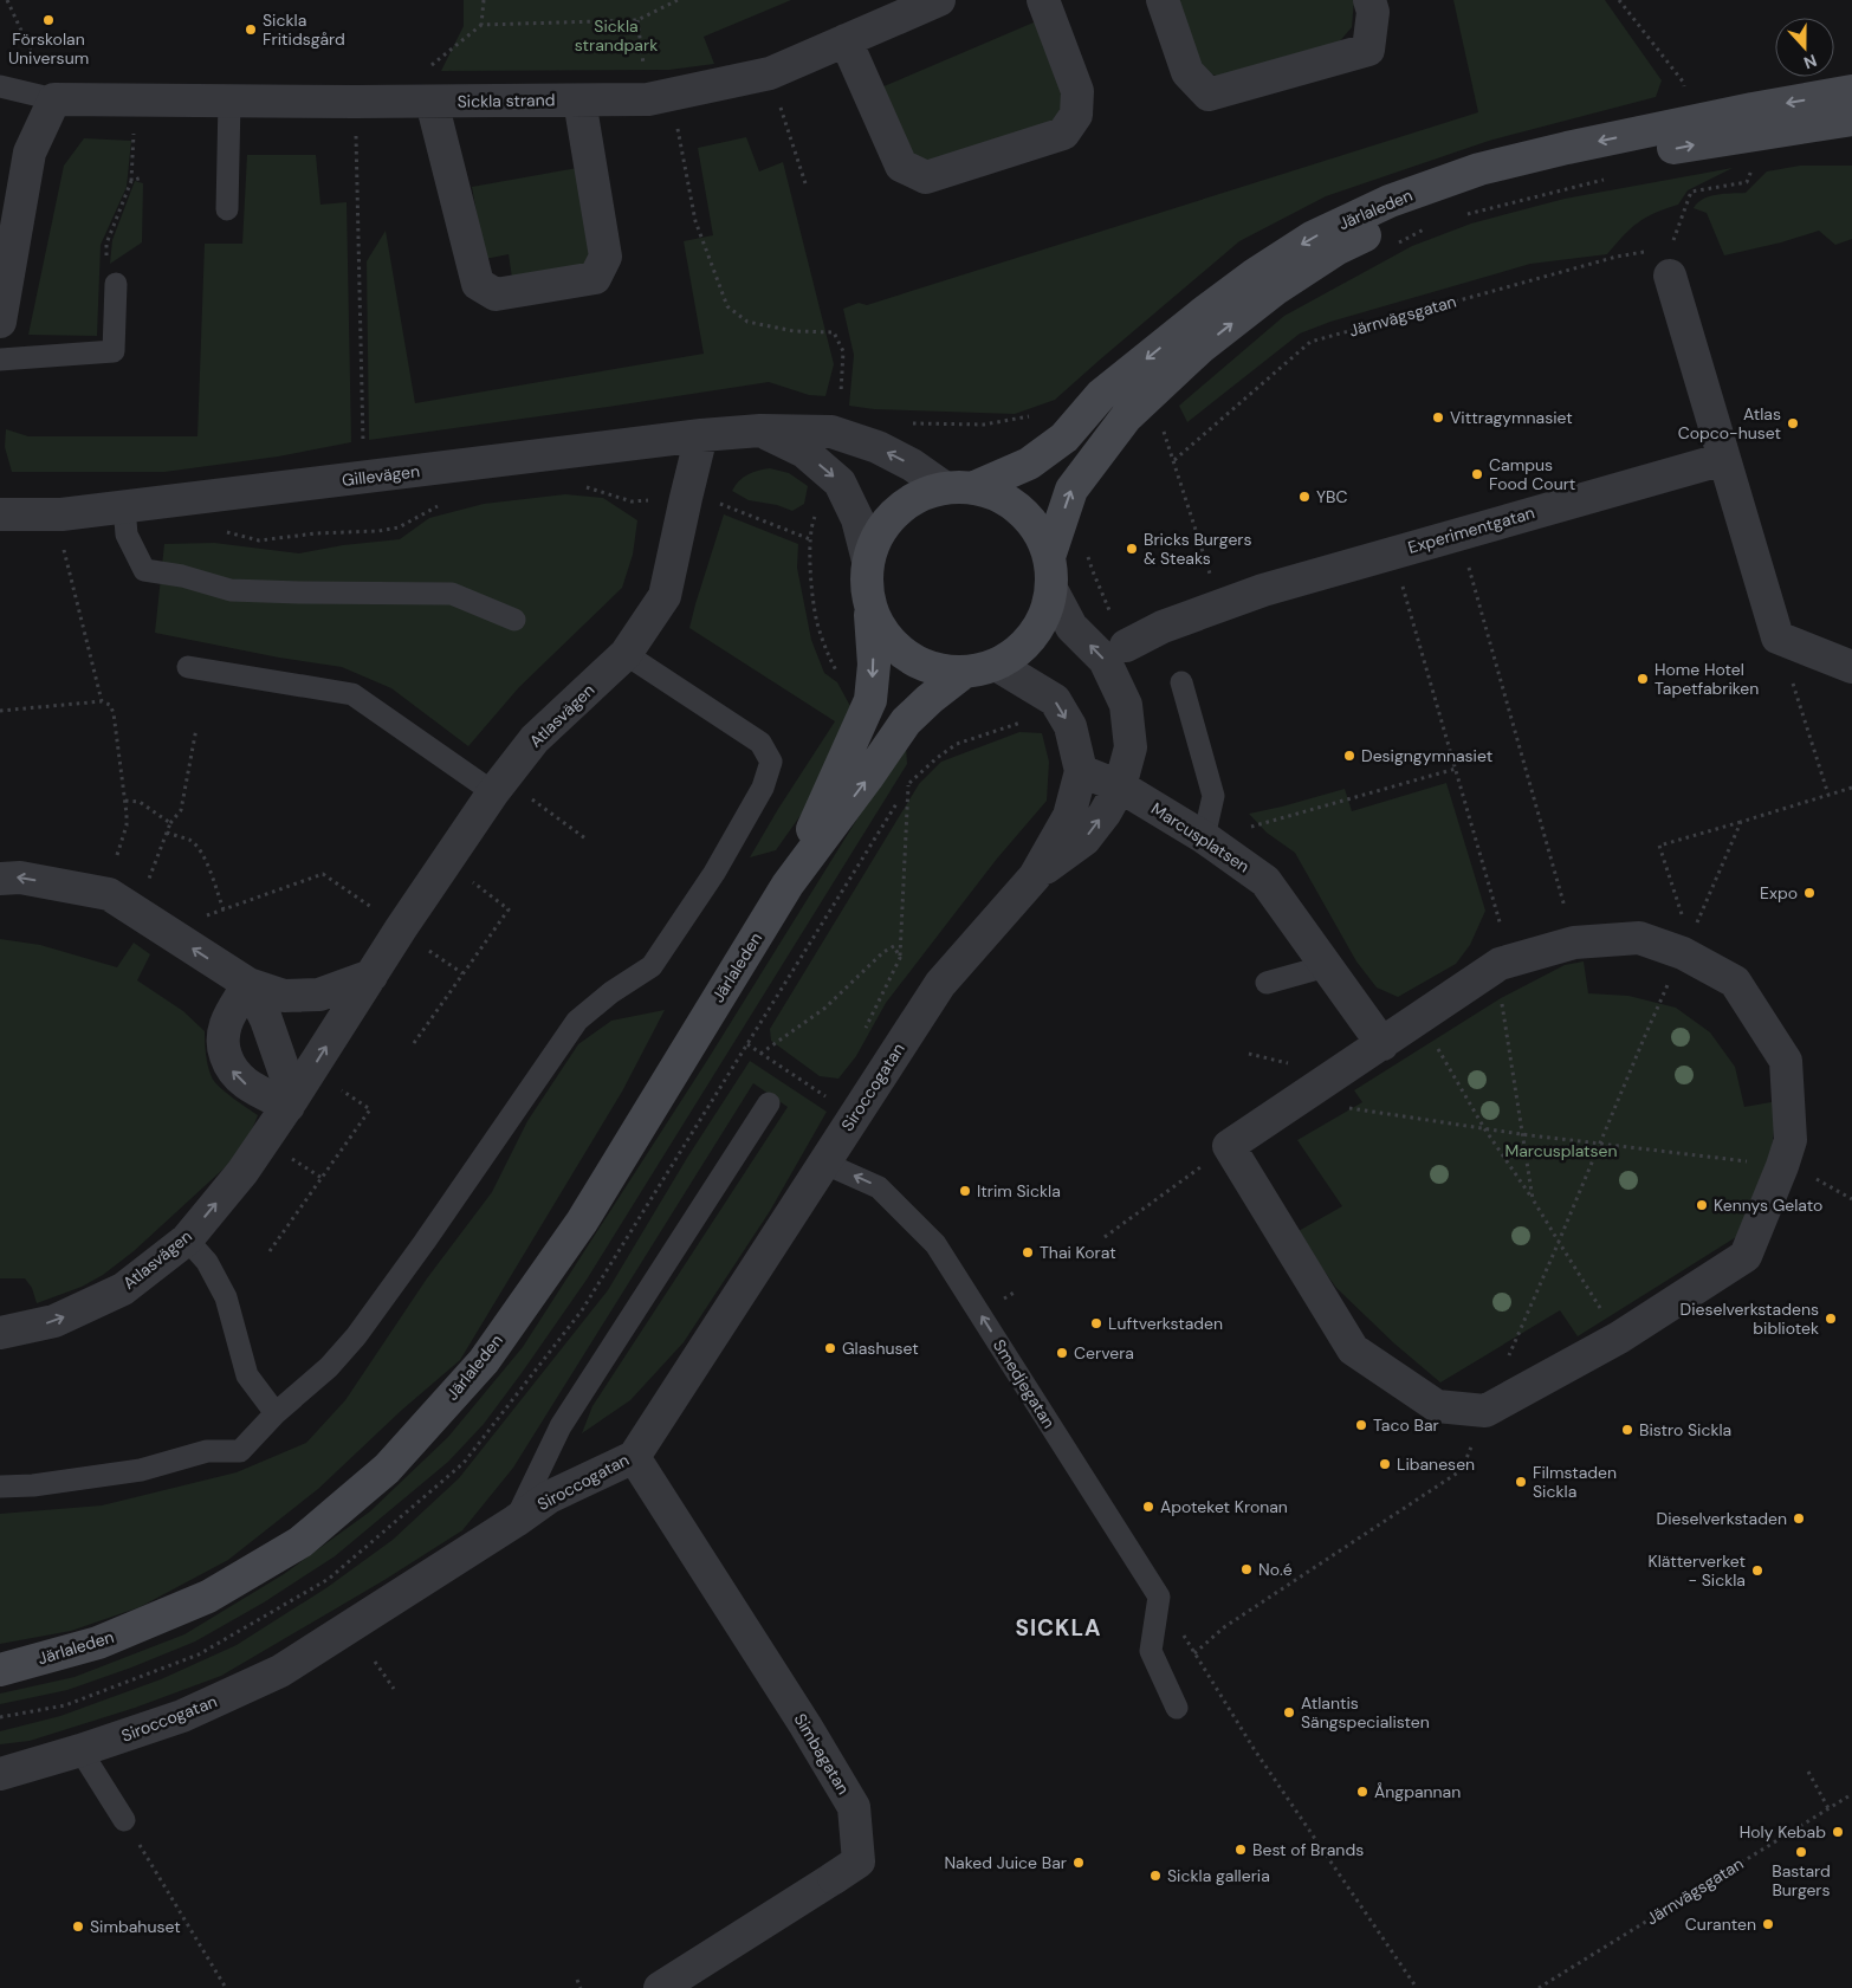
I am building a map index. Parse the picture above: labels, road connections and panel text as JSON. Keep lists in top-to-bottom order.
{
  "streets": {
    "main road": ["Järlaleden"],
    "street": [
      "Sickla strand",
      "Gillevägen",
      "Experimentgatan",
      "Atlasvägen",
      "Marcusplatsen",
      "Siroccogatan",
      "Simbagatan"
    ],
    "lane": ["Smedjegatan"],
    "path": ["Järnvägsgatan"]
  },
  "crossings": [
    ["Järlaleden", "Gillevägen"],
    ["Järlaleden", "Siroccogatan"],
    ["Gillevägen", "Atlasvägen"],
    ["Gillevägen", "Siroccogatan"],
    ["Marcusplatsen", "Siroccogatan"],
    ["Siroccogatan", "Smedjegatan"],
    ["Siroccogatan", "Simbagatan"]
  ],
  "one_way": ["Atlasvägen", "Smedjegatan"],
  "districts": ["SICKLA"],
  "parks": ["Sickla strandpark", "Marcusplatsen"],
  "places": [
    "Förskolan Universum",
    "Sickla Fritidsgård",
    "Vittragymnasiet",
    "Atlas Copco-huset",
    "Campus Food Court",
    "YBC",
    "Bricks Burgers & Steaks",
    "Home Hotel Tapetfabriken",
    "Designgymnasiet",
    "Expo",
    "Itrim Sickla",
    "Kennys Gelato",
    "Thai Korat",
    "Dieselverkstadens bibliotek",
    "Luftverkstaden",
    "Glashuset",
    "Cervera",
    "Taco Bar",
    "Bistro Sickla",
    "Libanesen",
    "Filmstaden Sickla",
    "Apoteket Kronan",
    "Dieselverkstaden",
    "No.é",
    "Klätterverket - Sickla",
    "Atlantis Sängspecialisten",
    "Ångpannan",
    "Holy Kebab",
    "Best of Brands",
    "Bastard Burgers",
    "Naked Juice Bar",
    "Sickla galleria",
    "Curanten",
    "Simbahuset"
  ],
  "north": "bottom"
}
